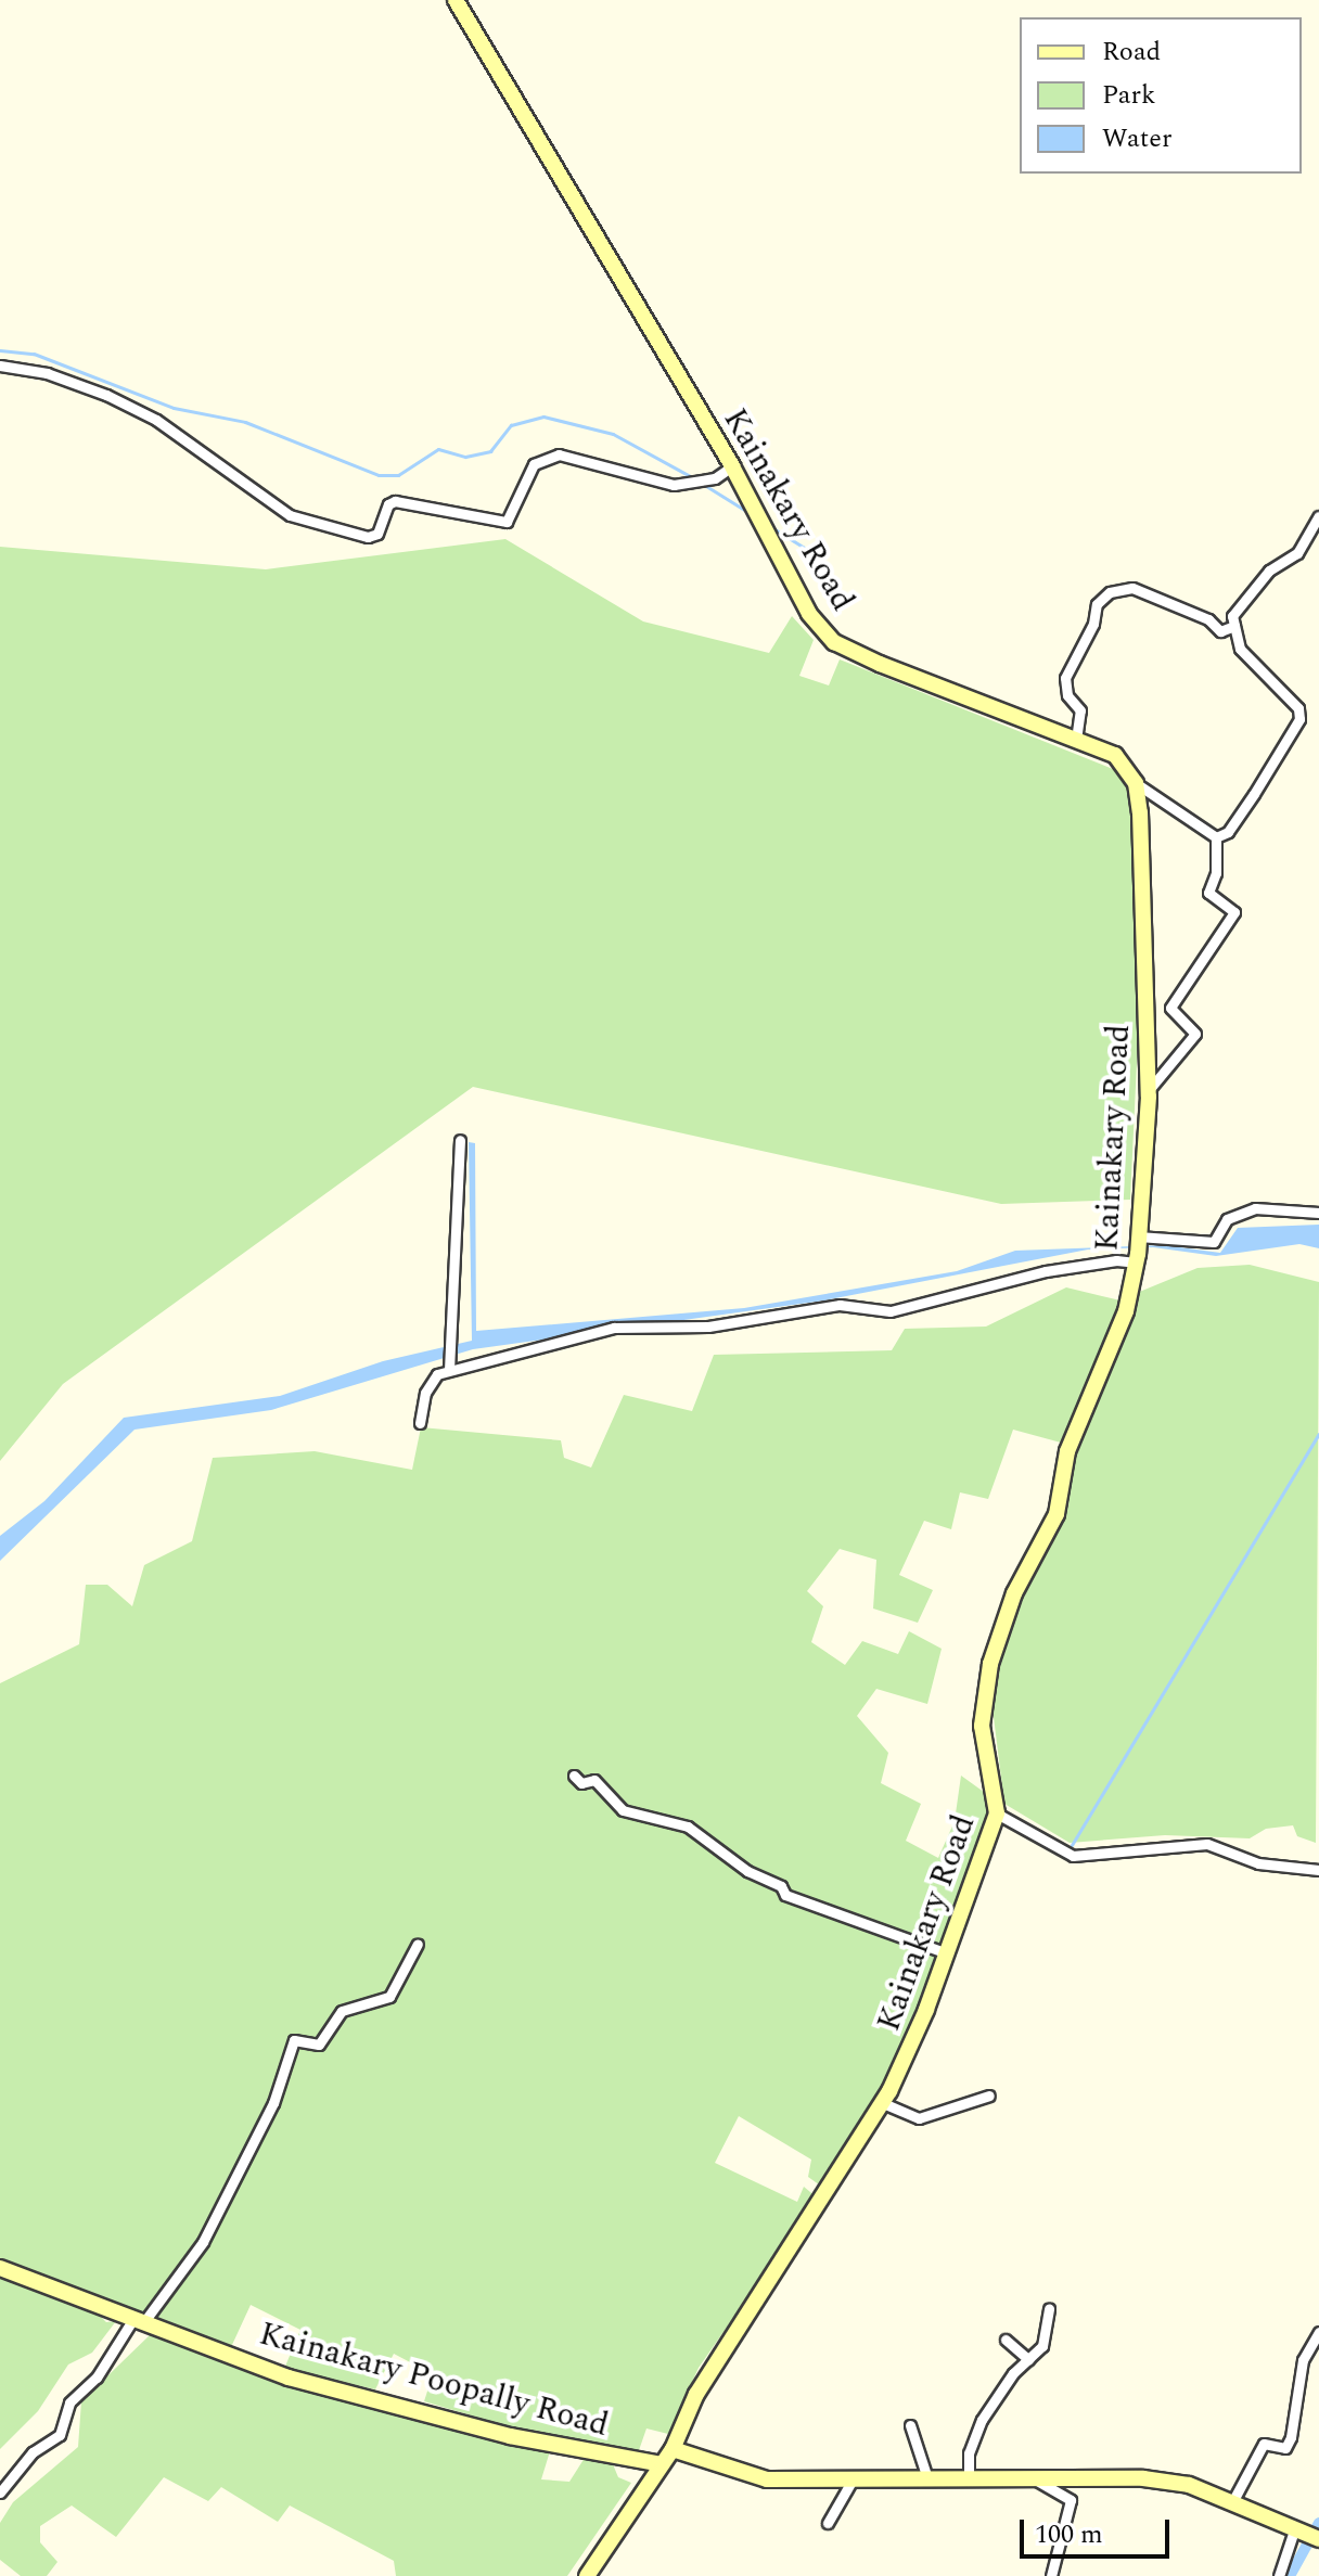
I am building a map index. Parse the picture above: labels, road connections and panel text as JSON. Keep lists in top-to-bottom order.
{
  "streets": {
    "main road": ["Kainakary Road", "Kainakary Poopally Road"]
  },
  "crossings": [
    ["Kainakary Road", "Kainakary Poopally Road"]
  ],
  "legend": ["Road", "Park", "Water"],
  "scale_bar": "100 m"
}
